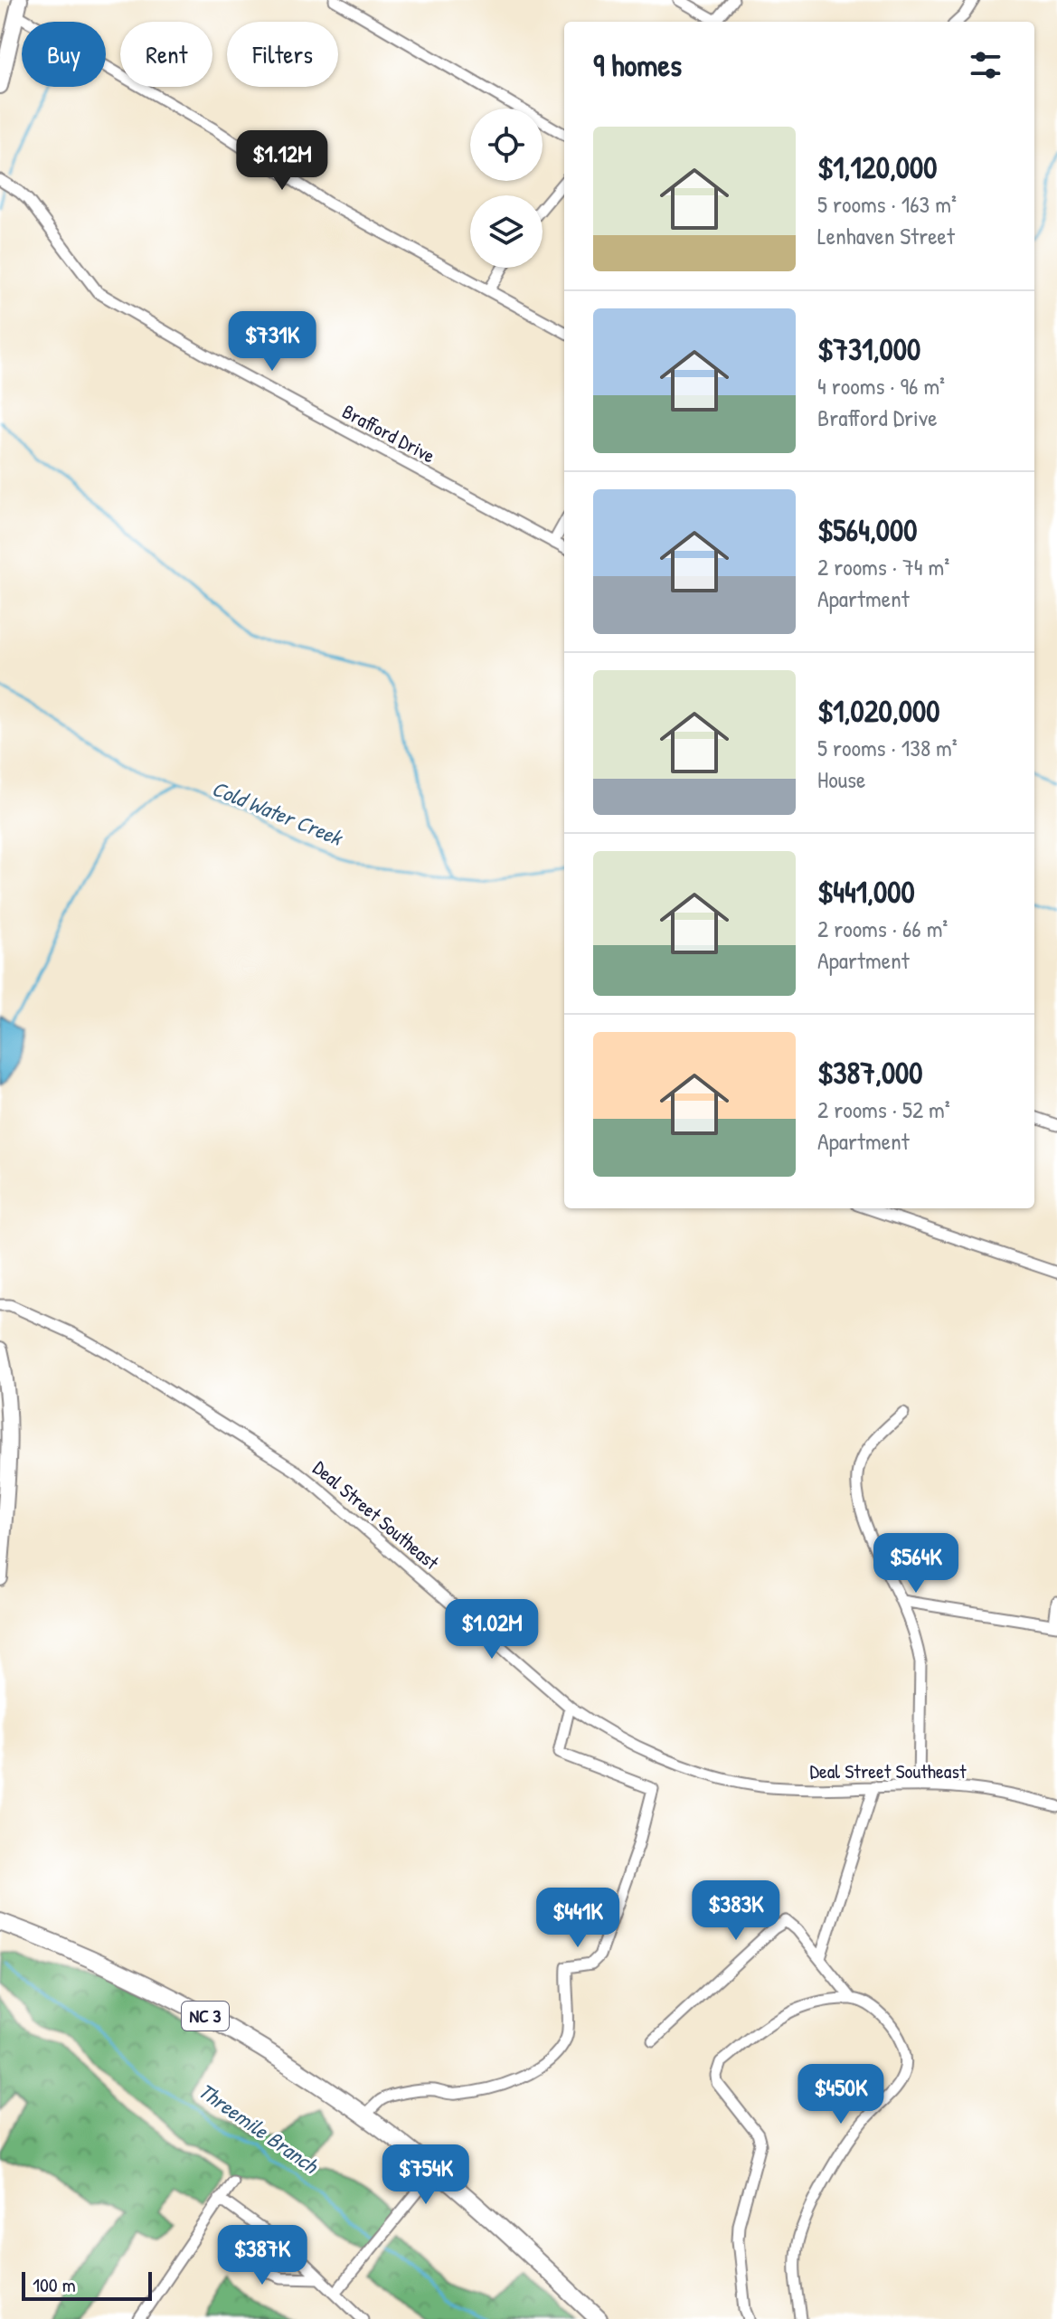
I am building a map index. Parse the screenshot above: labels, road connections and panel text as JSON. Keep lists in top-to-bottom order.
{
  "streets": {
    "main road": ["NC 3"],
    "street": ["Brafford Drive", "Deal Street Southeast"]
  },
  "water": ["Cold Water Creek", "Threemile Branch"],
  "scale_bar": "100 m",
  "page": {
    "chip": ["Buy", "Rent", "Filters"],
    "heading": "9 homes",
    "list": [
      {
        "name": "$1,120,000",
        "note": "5 rooms · 163 m² · Lenhaven Street"
      },
      {
        "name": "$731,000",
        "note": "4 rooms · 96 m² · Brafford Drive"
      },
      {
        "name": "$564,000",
        "note": "2 rooms · 74 m² · Apartment"
      },
      {
        "name": "$1,020,000",
        "note": "5 rooms · 138 m² · House"
      },
      {
        "name": "$441,000",
        "note": "2 rooms · 66 m² · Apartment"
      },
      {
        "name": "$387,000",
        "note": "2 rooms · 52 m² · Apartment"
      }
    ],
    "price": [
      "$1.12M",
      "$731K",
      "$564K",
      "$1.02M",
      "$383K",
      "$441K",
      "$450K",
      "$754K",
      "$387K"
    ],
    "scale": "100 m"
  }
}
